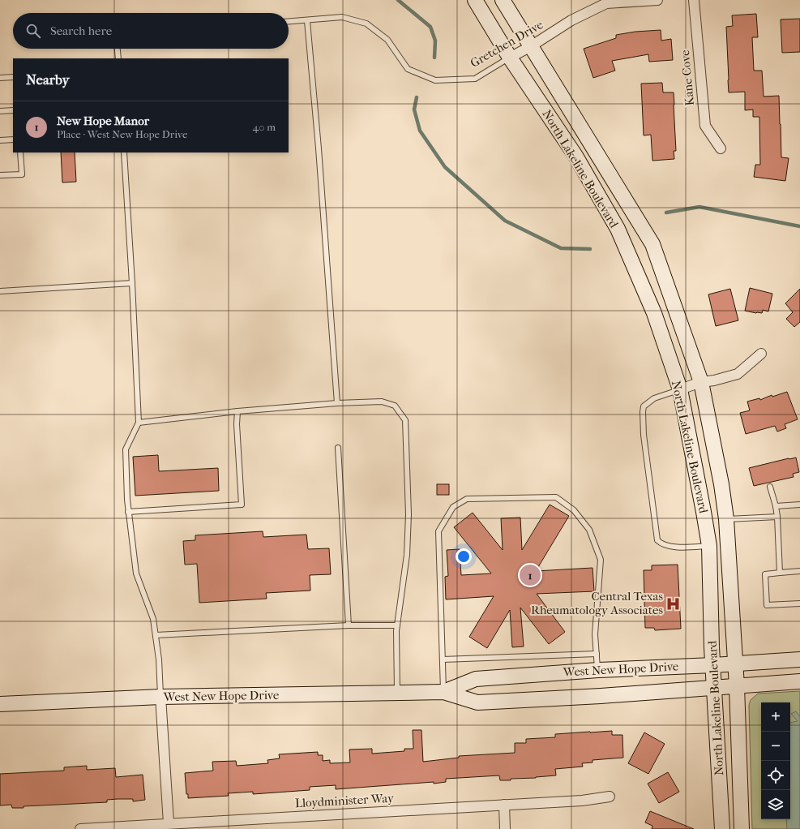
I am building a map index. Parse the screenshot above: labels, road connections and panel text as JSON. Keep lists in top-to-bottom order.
{
  "streets": {
    "main road": ["North Lakeline Boulevard", "West New Hope Drive"],
    "street": ["Gretchen Drive", "Kane Cove", "Lloydminister Way"]
  },
  "crossings": [
    ["Gretchen Drive", "North Lakeline Boulevard"],
    ["North Lakeline Boulevard", "West New Hope Drive"]
  ],
  "places": {
    "hospital": ["Central Texas Rheumatology Associates"]
  },
  "page": {
    "search": "Search here",
    "heading": "Nearby",
    "list": [
      {
        "mark": "1",
        "name": "New Hope Manor",
        "note": "Place · West New Hope Drive",
        "value": "40 m"
      }
    ],
    "pins": "1",
    "map_buttons": ["+", "−"]
  }
}
